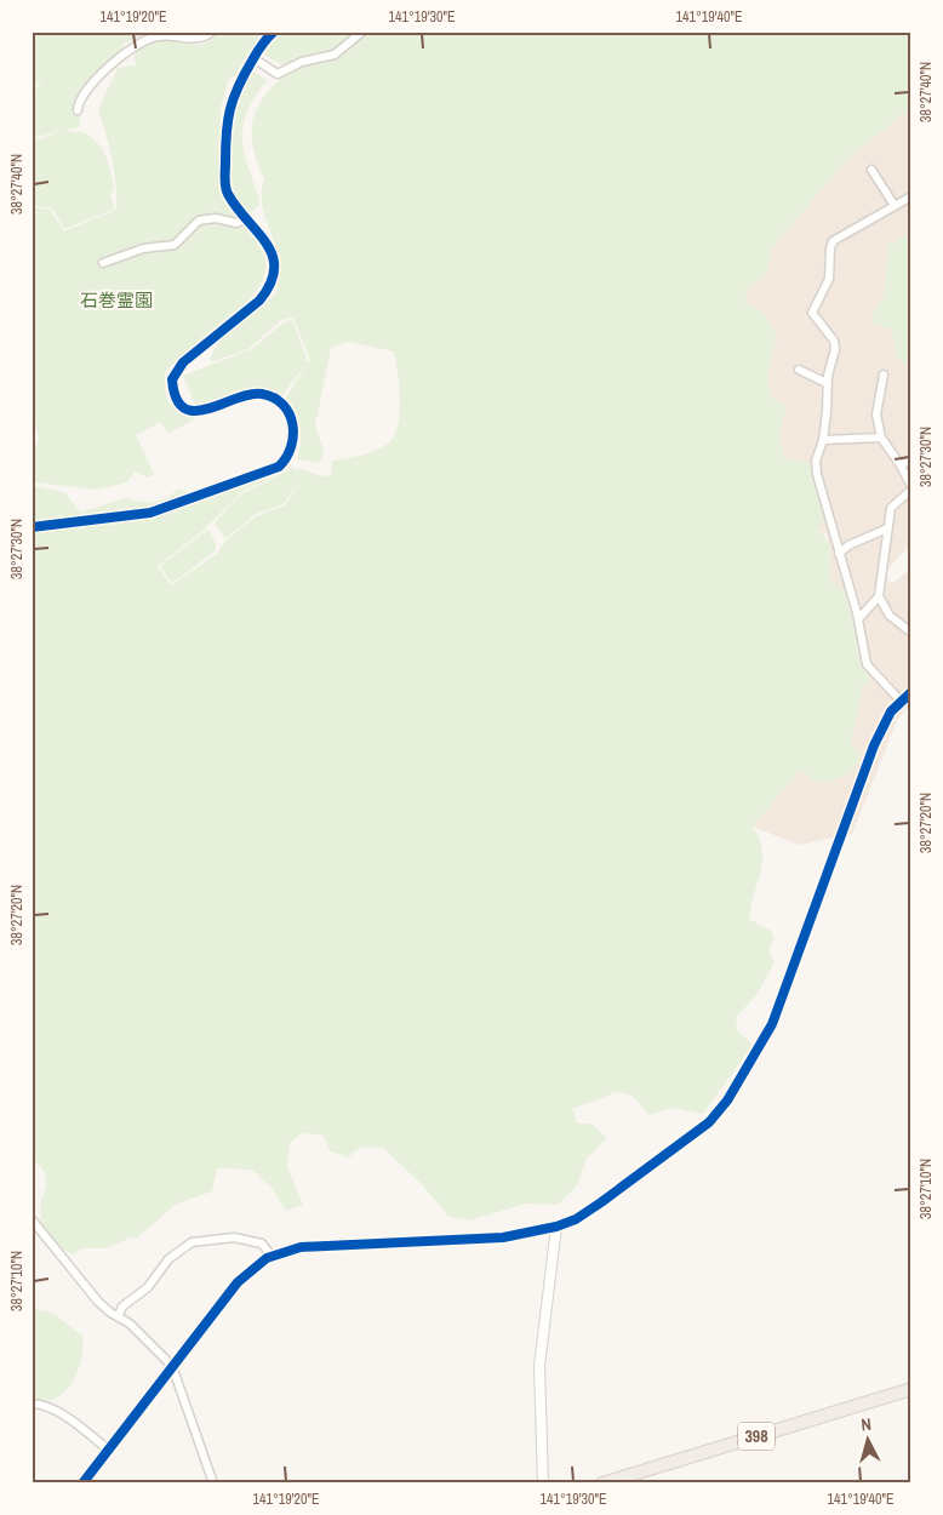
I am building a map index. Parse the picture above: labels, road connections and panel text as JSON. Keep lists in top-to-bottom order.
{
  "streets": {
    "highway": ["398"]
  },
  "parks": ["石巻霊園"],
  "north": "top",
  "coordinates": [
    "141°19'20\"E",
    "141°19'30\"E",
    "141°19'40\"E",
    "38°27'40\"N",
    "38°27'30\"N",
    "38°27'20\"N",
    "38°27'10\"N"
  ]
}
